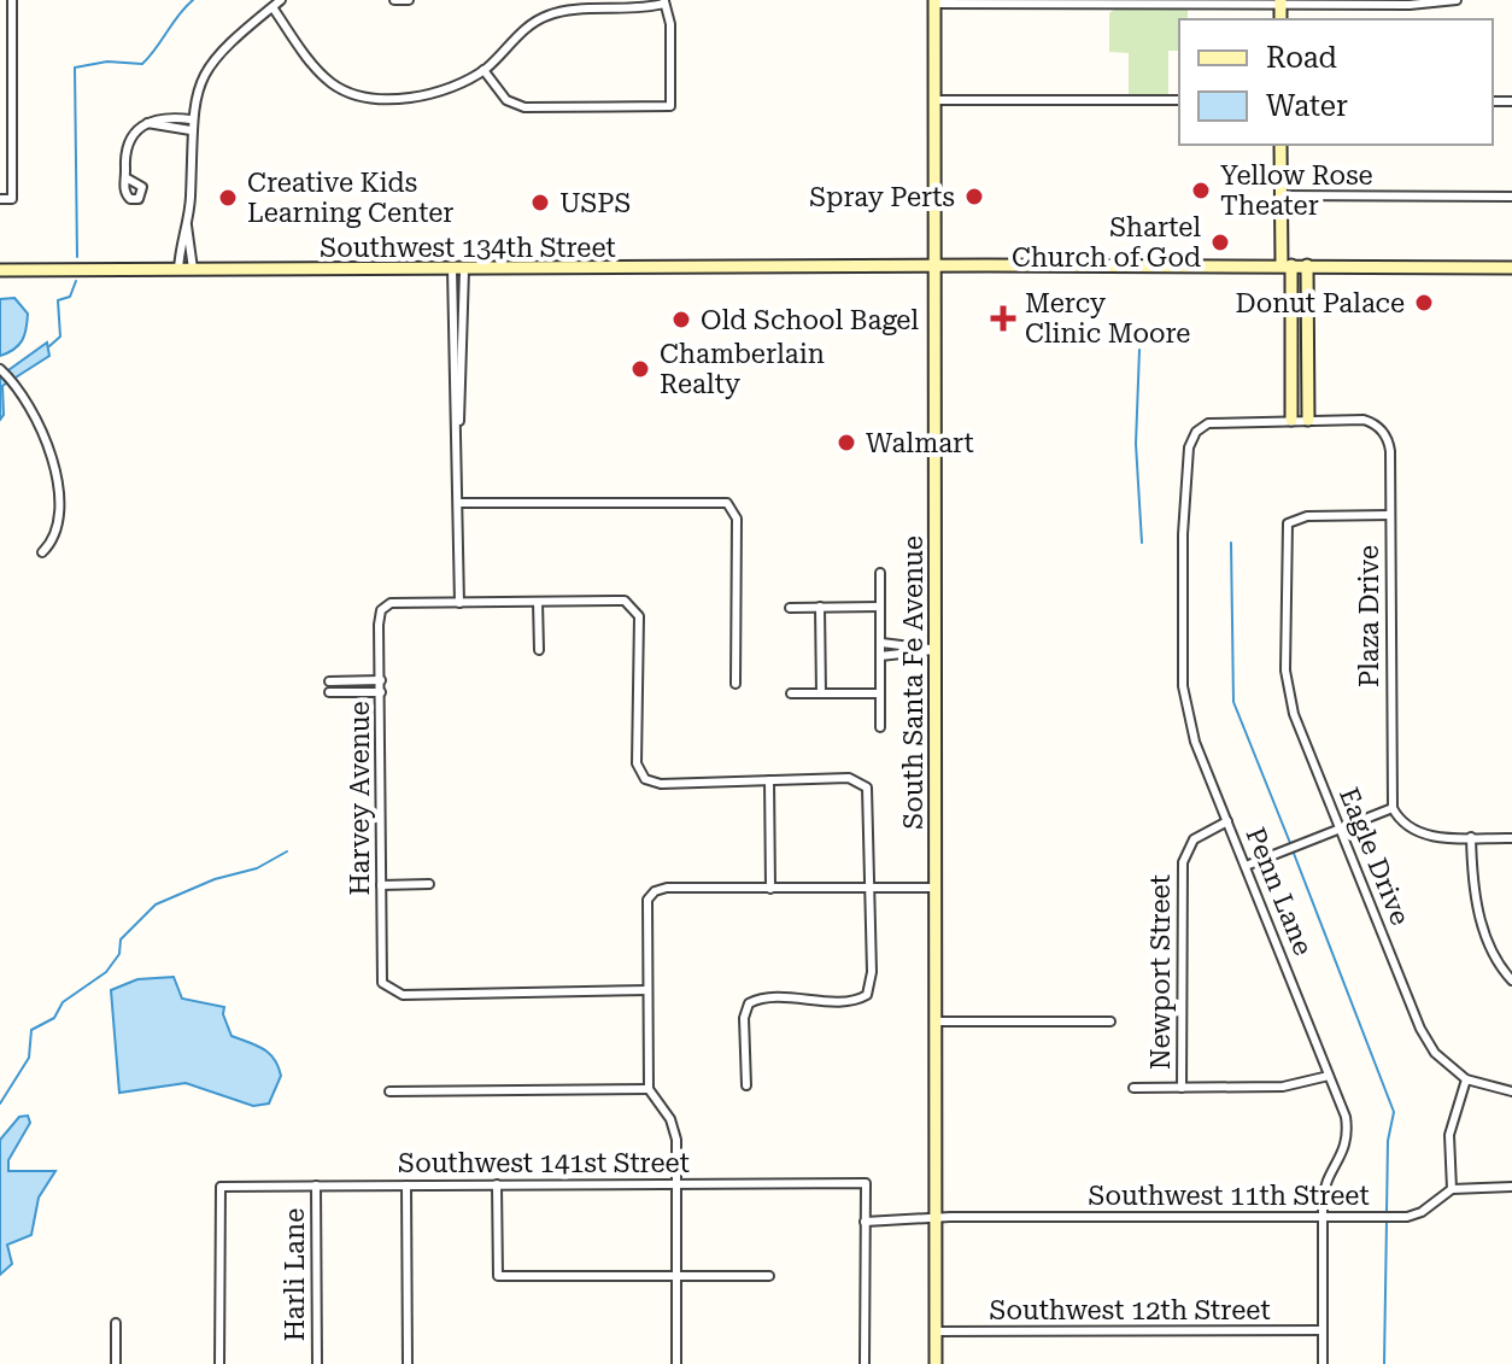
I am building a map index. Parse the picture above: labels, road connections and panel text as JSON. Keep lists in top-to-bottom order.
{
  "streets": {
    "main road": ["Southwest 134th Street", "South Santa Fe Avenue"],
    "street": [
      "Plaza Drive",
      "Harvey Avenue",
      "Eagle Drive",
      "Penn Lane",
      "Newport Street",
      "Southwest 141st Street",
      "Southwest 11th Street",
      "Harli Lane",
      "Southwest 12th Street"
    ]
  },
  "crossings": [
    ["Southwest 134th Street", "South Santa Fe Avenue"],
    ["Plaza Drive", "Eagle Drive"],
    ["South Santa Fe Avenue", "Southwest 11th Street"],
    ["South Santa Fe Avenue", "Southwest 12th Street"],
    ["Penn Lane", "Newport Street"],
    ["Penn Lane", "Southwest 11th Street"],
    ["Penn Lane", "Southwest 12th Street"],
    ["Southwest 141st Street", "Southwest 11th Street"],
    ["Southwest 141st Street", "Harli Lane"]
  ],
  "places": {
    "other": [
      "Yellow Rose Theater",
      "Spray Perts",
      "Creative Kids Learning Center",
      "USPS",
      "Shartel Church of God",
      "Donut Palace",
      "Old School Bagel",
      "Chamberlain Realty",
      "Walmart"
    ],
    "health": ["Mercy Clinic Moore"]
  },
  "legend": ["Road", "Water"]
}
